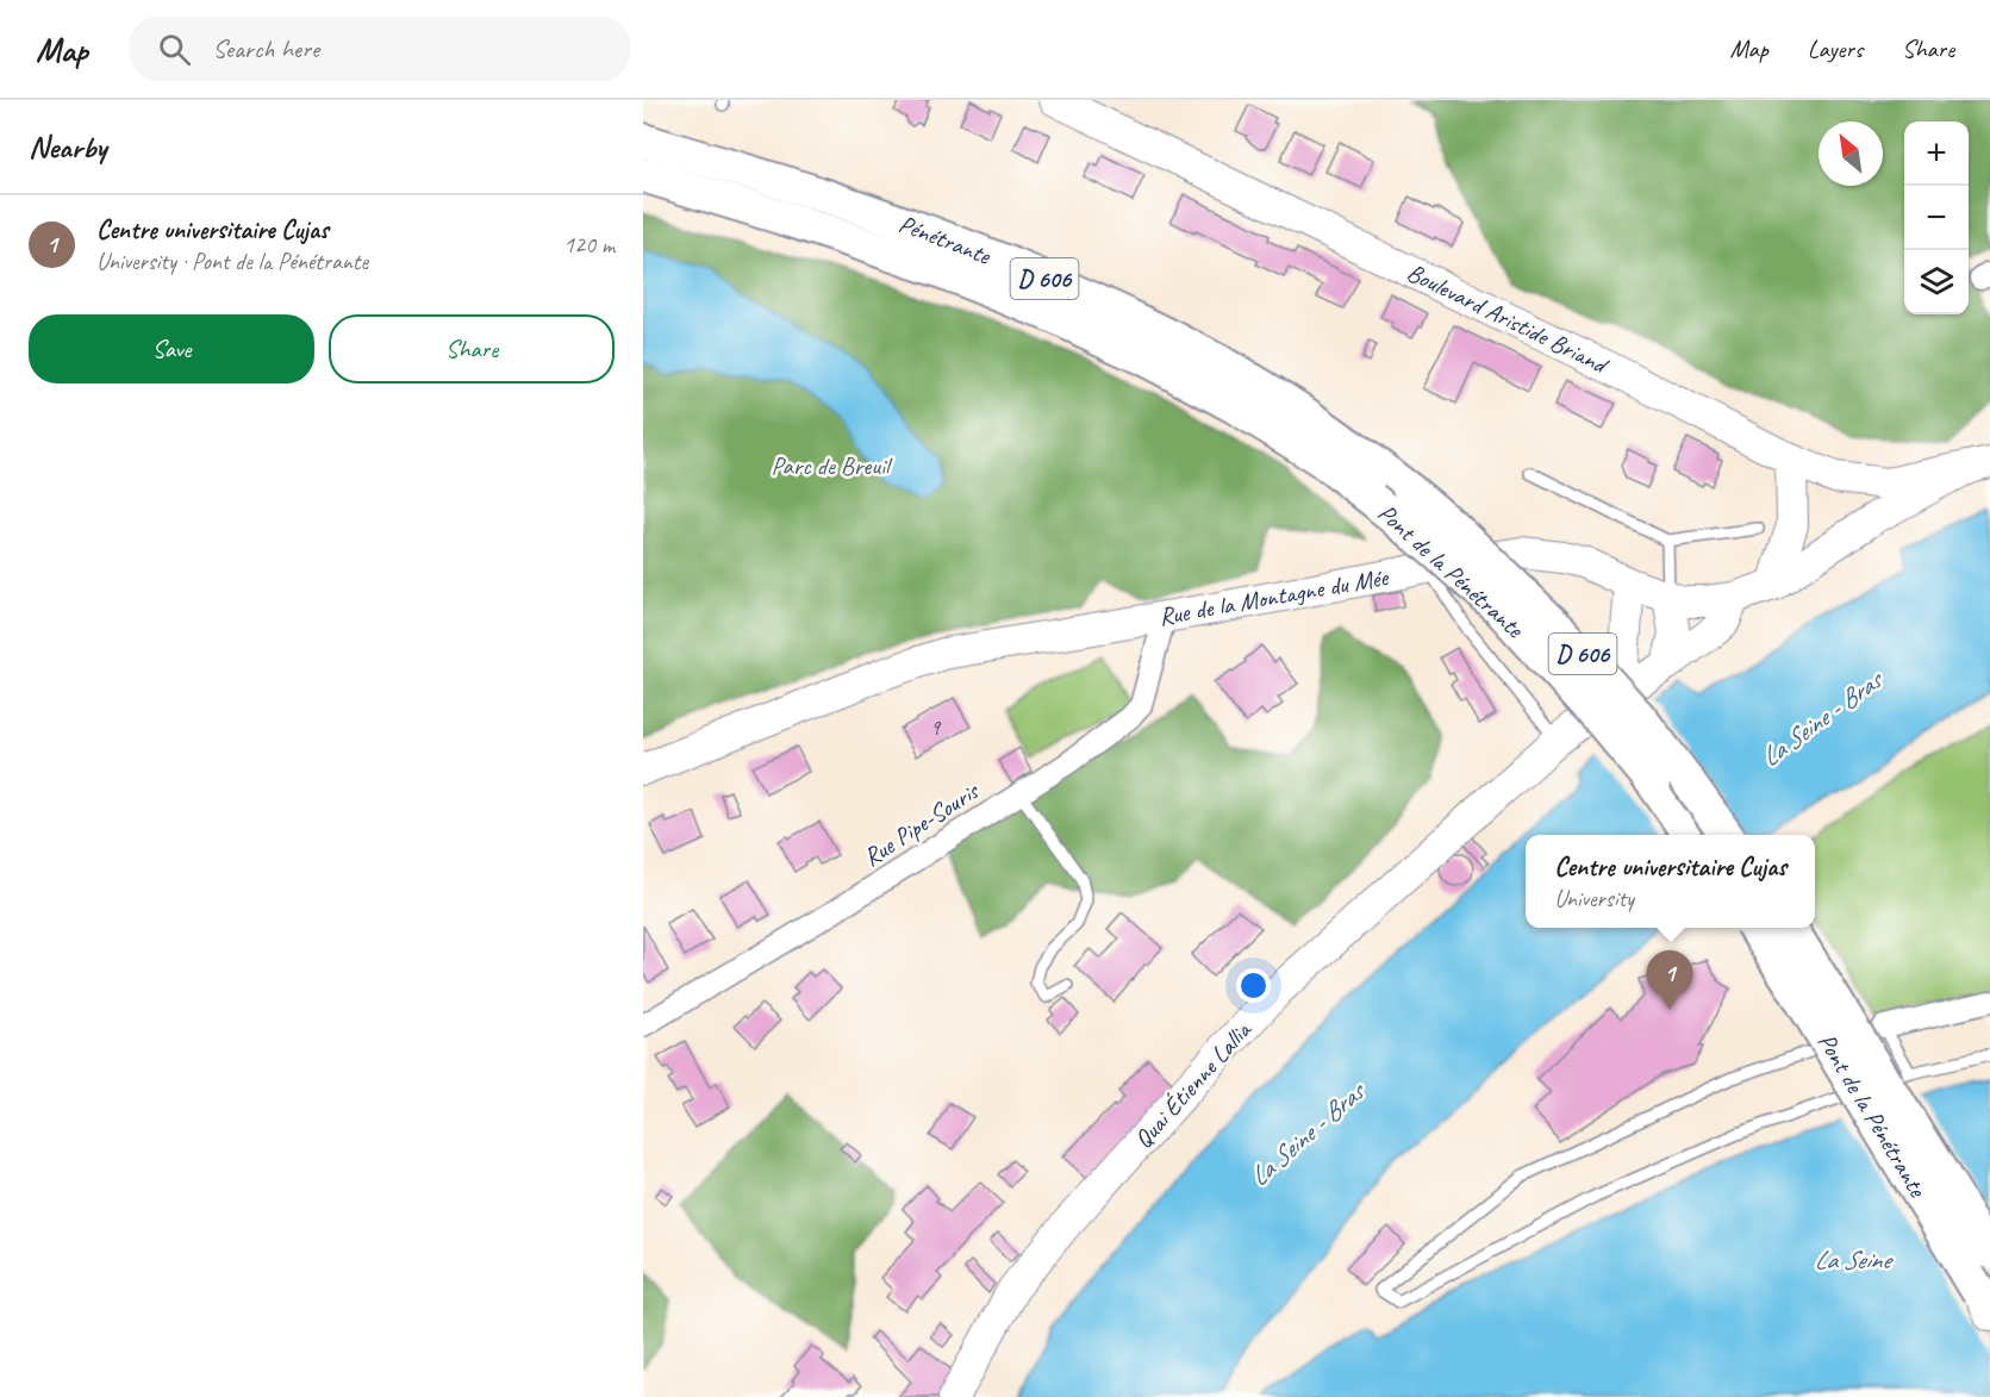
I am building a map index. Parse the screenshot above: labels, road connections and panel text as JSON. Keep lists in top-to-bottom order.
{
  "streets": {
    "main road": ["Pénétrante", "D 606", "Pont de la Pénétrante"],
    "street": [
      "Boulevard Aristide Briand",
      "Rue de la Montagne du Mée",
      "Rue Pipe-Souris",
      "Quai Étienne Lallia"
    ]
  },
  "crossings": [
    ["Pénétrante", "Pont de la Pénétrante"],
    ["Boulevard Aristide Briand", "Rue de la Montagne du Mée"],
    ["Rue de la Montagne du Mée", "Rue Pipe-Souris"],
    ["Rue de la Montagne du Mée", "Quai Étienne Lallia"]
  ],
  "water": ["La Seine - Bras", "La Seine"],
  "parks": ["Parc de Breuil"],
  "house_numbers": ["9"],
  "north": "top left",
  "page": {
    "header": "Map",
    "search": "Search here",
    "nav": ["Map", "Layers", "Share"],
    "heading": "Nearby",
    "map_buttons": ["+", "−"],
    "list": [
      {
        "mark": "1",
        "name": "Centre universitaire Cujas",
        "note": "University · Pont de la Pénétrante",
        "value": "120 m"
      }
    ],
    "buttons": ["Save", "Share"],
    "popup": ["Centre universitaire Cujas", "University"],
    "pins": "1"
  }
}
